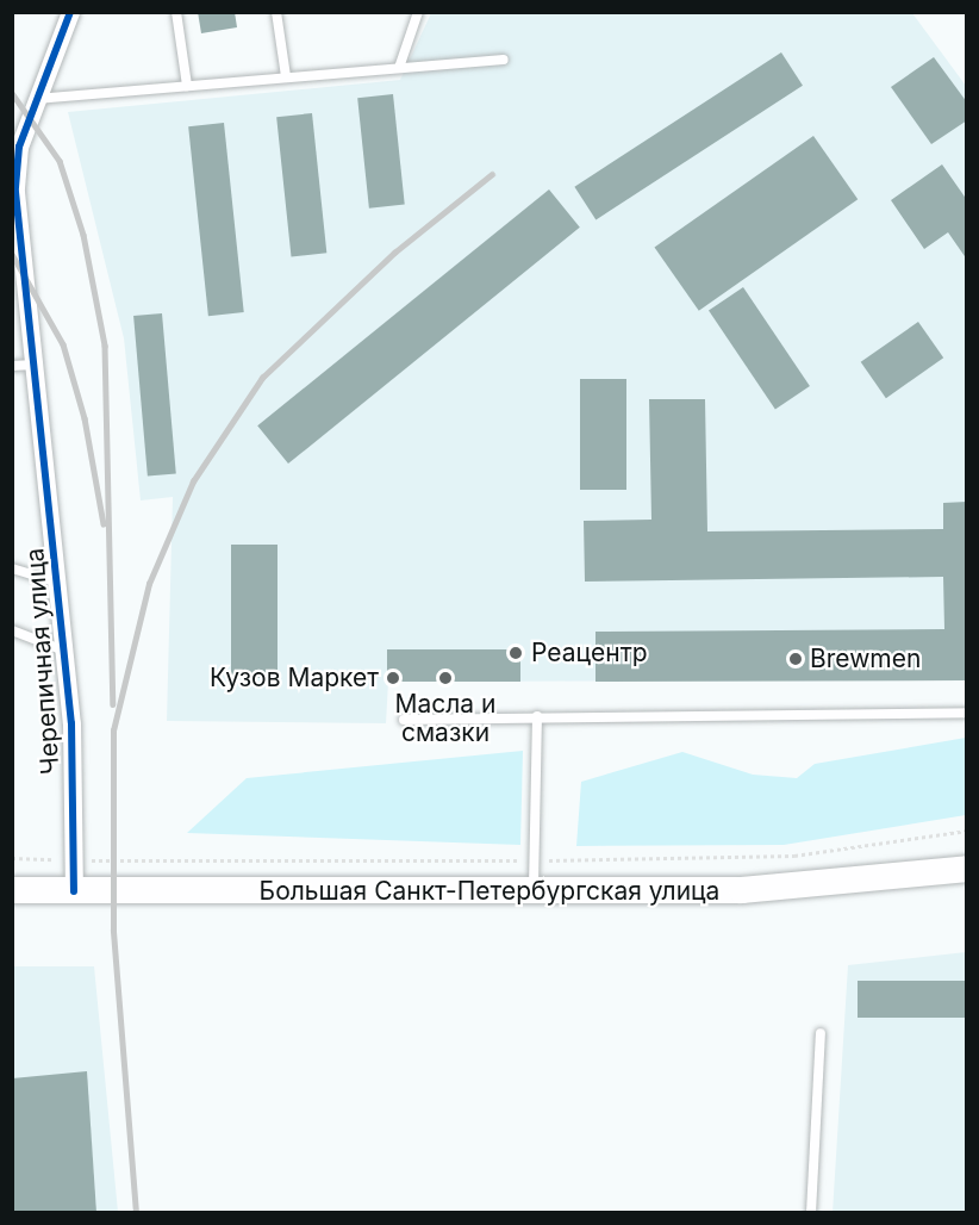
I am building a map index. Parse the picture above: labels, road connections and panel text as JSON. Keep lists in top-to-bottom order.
{
  "streets": {
    "main road": ["Большая Санкт-Петербургская улица"],
    "street": ["Черепичная улица"]
  },
  "crossings": [
    ["Черепичная улица", "Большая Санкт-Петербургская улица"]
  ],
  "places": [
    "Реацентр",
    "Brewmen",
    "Кузов Маркет",
    "Масла и смазки"
  ]
}
